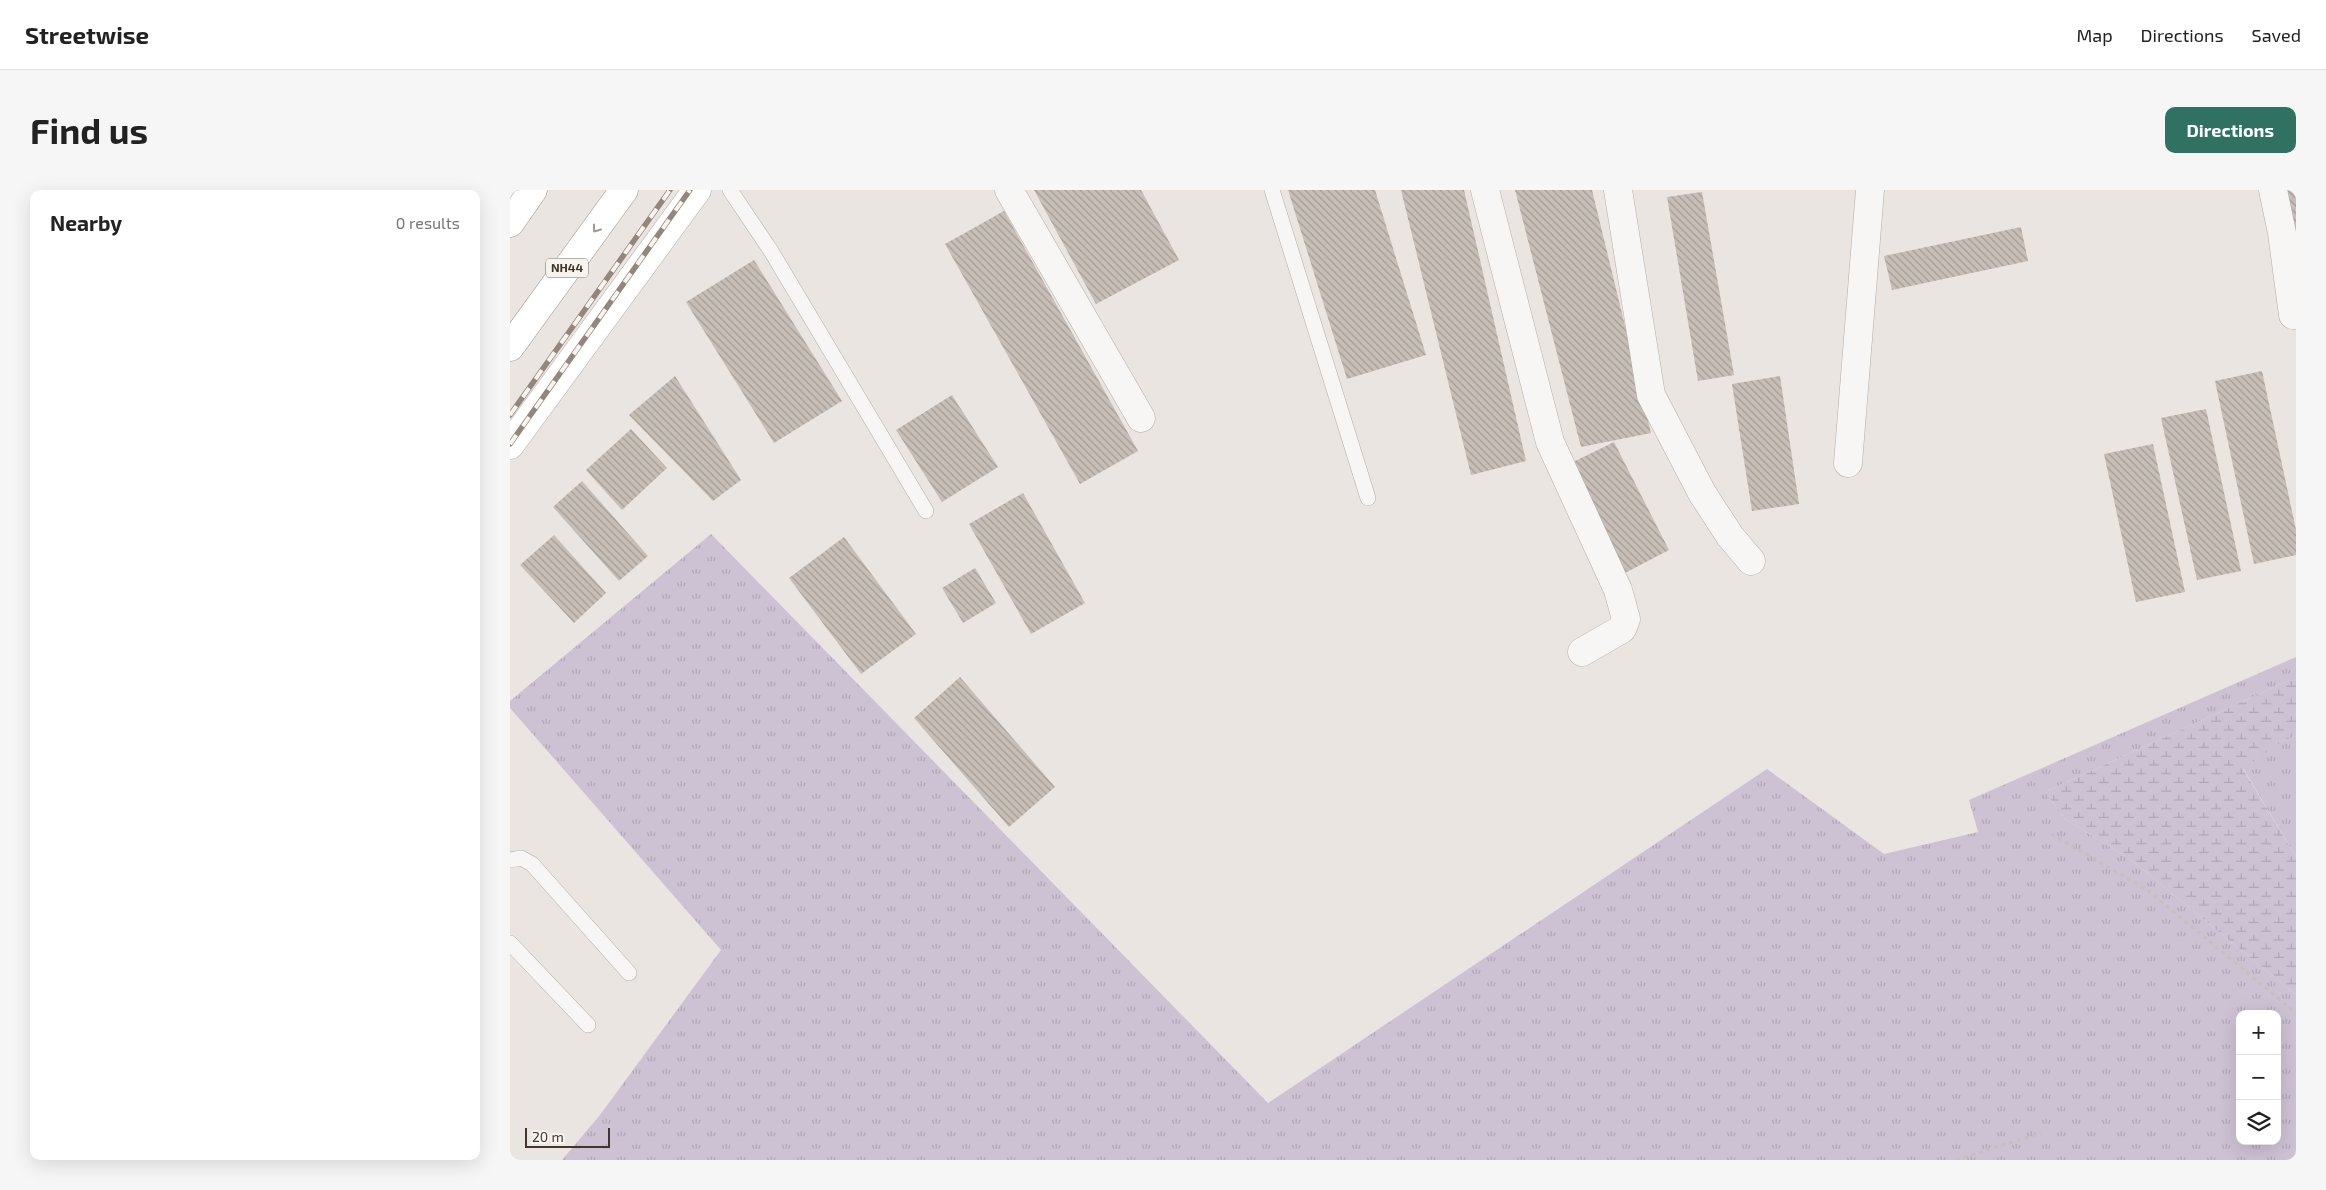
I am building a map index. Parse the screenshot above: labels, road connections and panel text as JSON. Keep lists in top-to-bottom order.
{
  "streets": {
    "main road": ["NH44"]
  },
  "scale_bar": "20 m",
  "page": {
    "header": "Streetwise",
    "nav": ["Map", "Directions", "Saved"],
    "buttons": "Directions",
    "title": "Find us",
    "heading": ["Nearby", "0 results"],
    "map_buttons": ["+", "−"],
    "scale": "20 m"
  }
}
